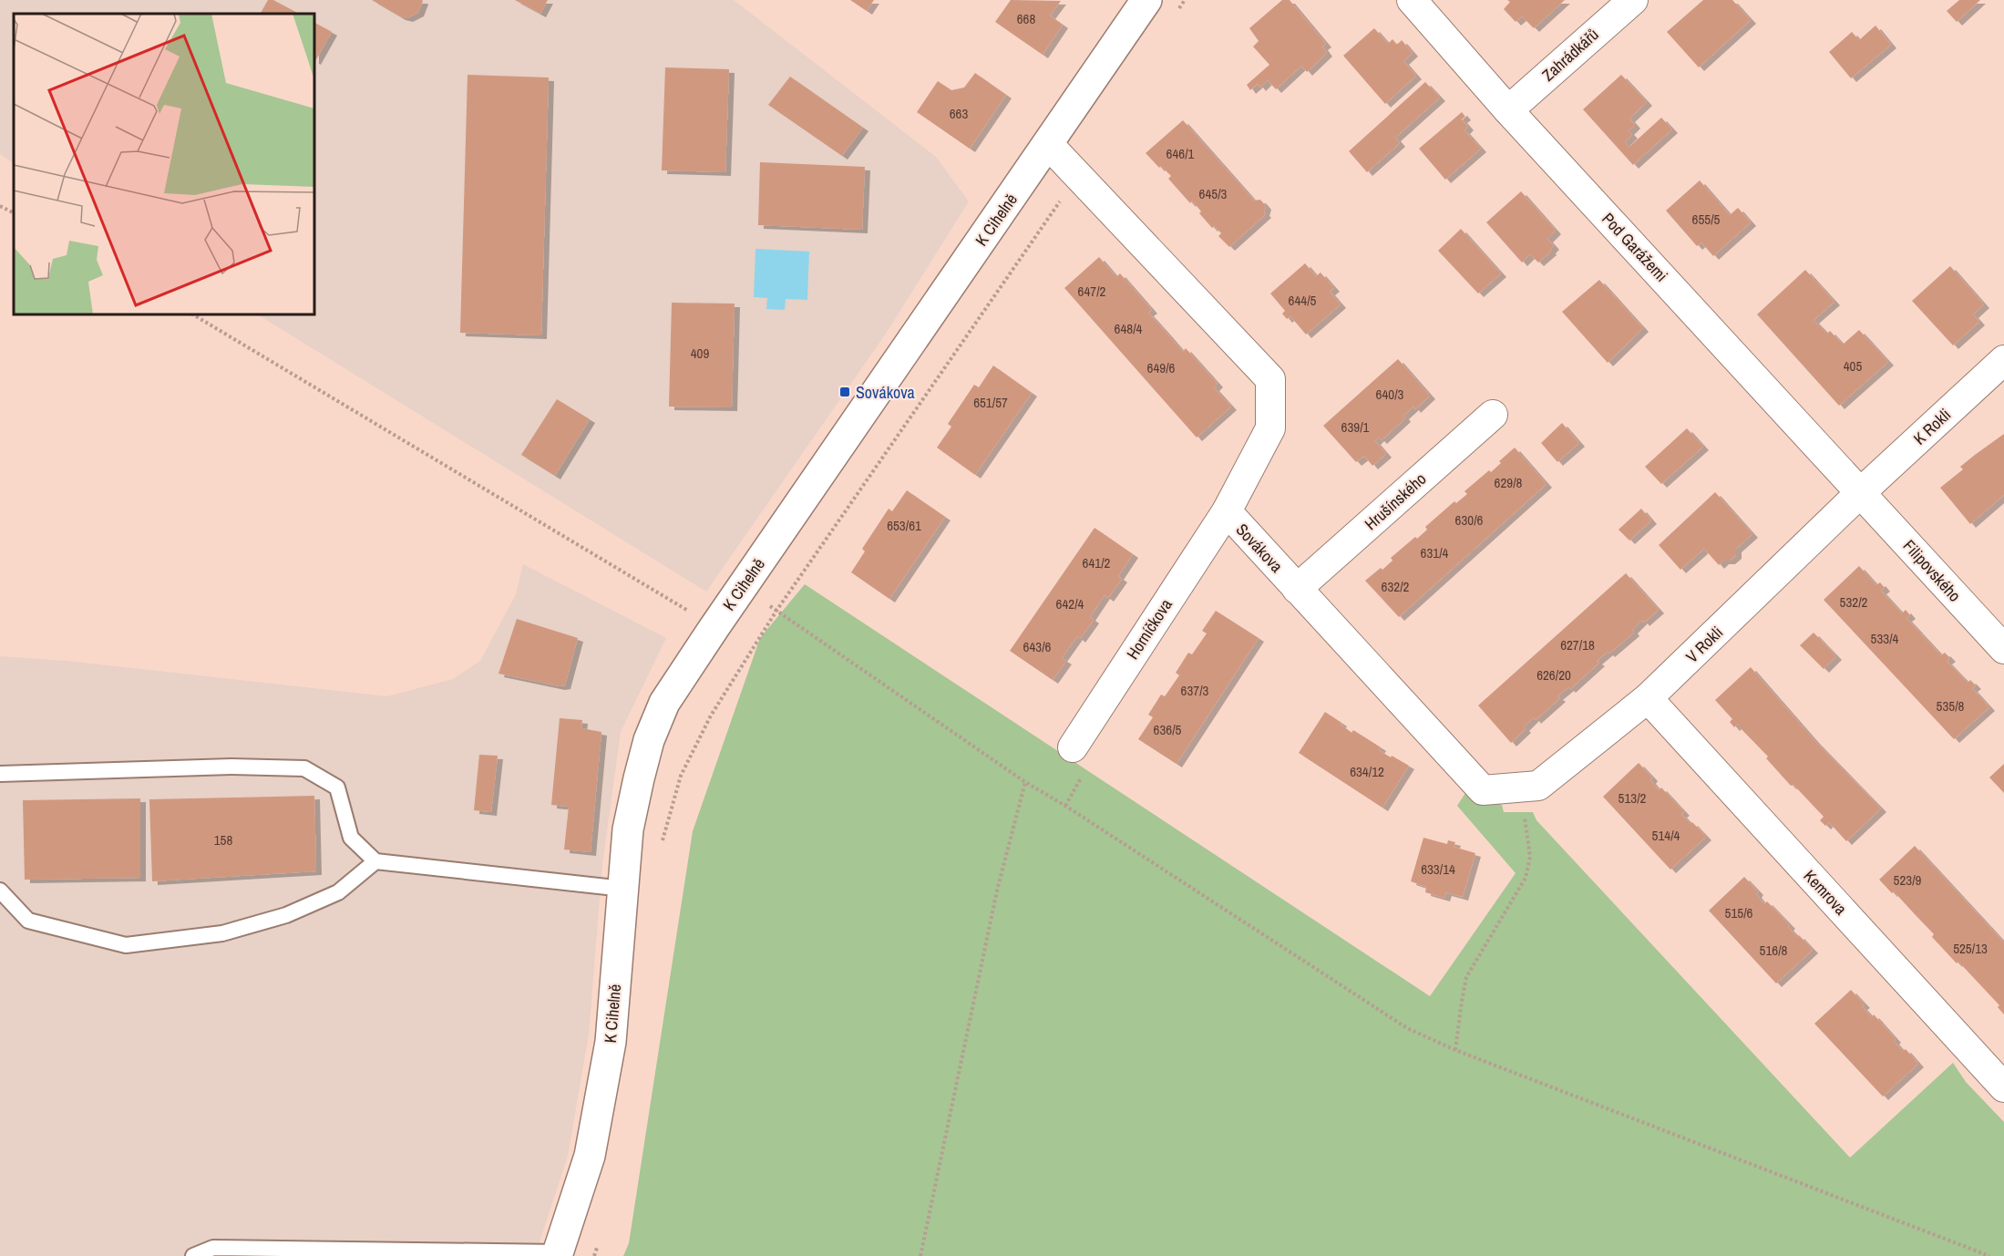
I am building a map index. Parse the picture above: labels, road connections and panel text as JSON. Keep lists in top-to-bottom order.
{
  "streets": {
    "street": [
      "Zahrádkářů",
      "K Cihelně",
      "Pod Garážemi",
      "K Rokli",
      "Hrušínského",
      "Sovákova",
      "Filipovského",
      "Horníčkova",
      "V Rokli",
      "Kemrova"
    ]
  },
  "crossings": [
    ["Zahrádkářů", "Pod Garážemi"],
    ["K Cihelně", "Sovákova"],
    ["Pod Garážemi", "K Rokli"],
    ["Pod Garážemi", "Filipovského"],
    ["Pod Garážemi", "V Rokli"],
    ["K Rokli", "Filipovského"],
    ["K Rokli", "V Rokli"],
    ["Hrušínského", "Sovákova"],
    ["Sovákova", "Horníčkova"],
    ["Sovákova", "V Rokli"],
    ["Filipovského", "V Rokli"],
    ["V Rokli", "Kemrova"]
  ],
  "places": {
    "transit": ["Sovákova"]
  },
  "house_numbers": [
    "668",
    "663",
    "646/1",
    "645/3",
    "655/5",
    "647/2",
    "644/5",
    "648/4",
    "409",
    "405",
    "649/6",
    "640/3",
    "651/57",
    "639/1",
    "629/8",
    "630/6",
    "653/61",
    "631/4",
    "641/2",
    "632/2",
    "532/2",
    "642/4",
    "533/4",
    "627/18",
    "643/6",
    "626/20",
    "637/3",
    "535/8",
    "636/5",
    "634/12",
    "513/2",
    "514/4",
    "158",
    "633/14",
    "523/9",
    "515/6",
    "525/13",
    "516/8"
  ]
}
